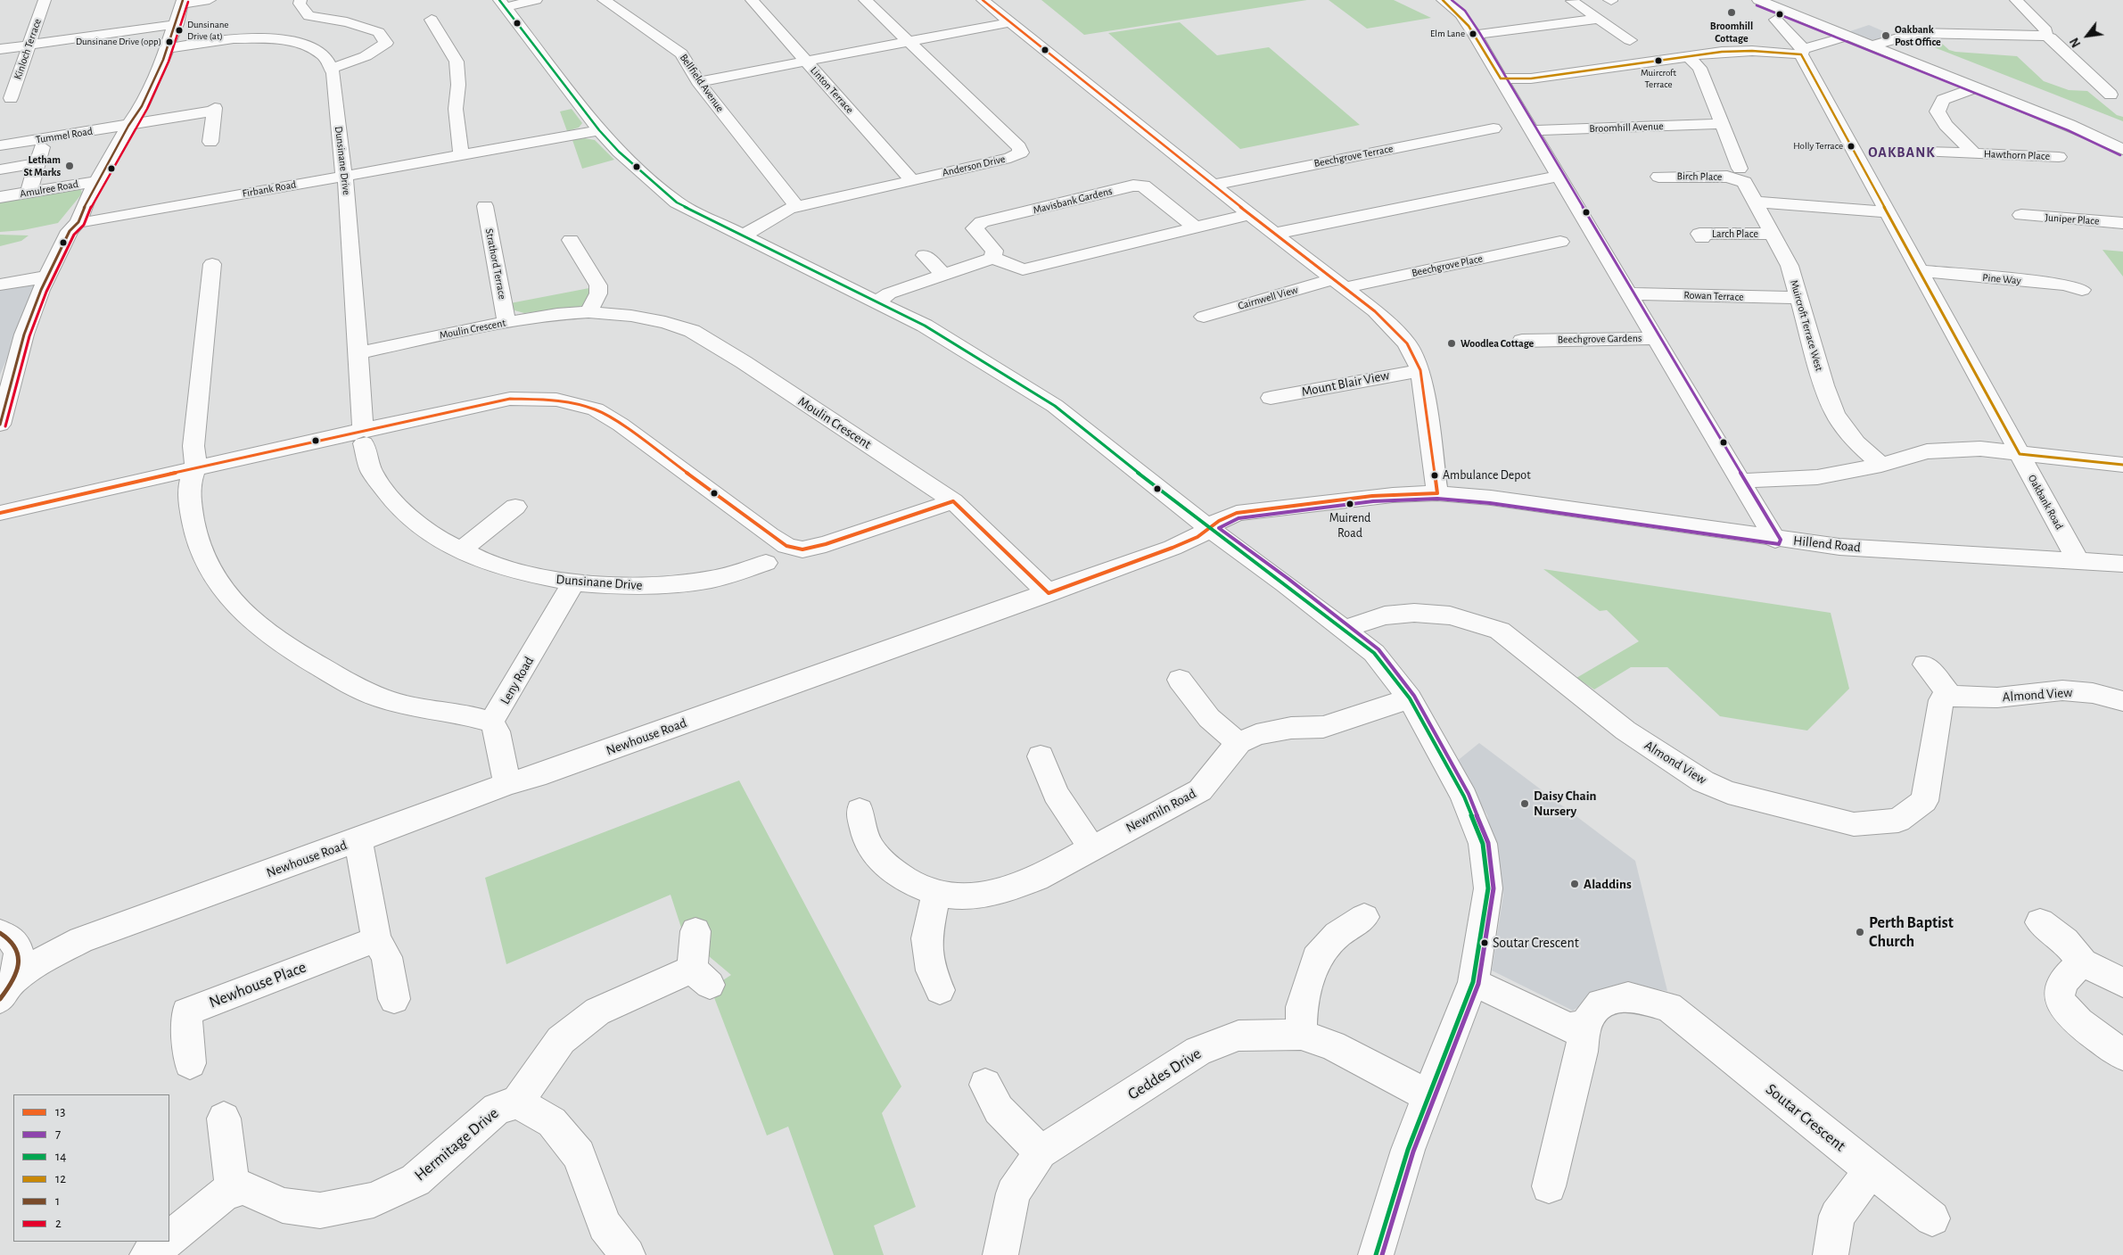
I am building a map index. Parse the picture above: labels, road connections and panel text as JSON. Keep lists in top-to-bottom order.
{
  "streets": {
    "street": [
      "Kinloch Terrace",
      "Bellfield Avenue",
      "Linton Terrace",
      "Broomhill Avenue",
      "Tummel Road",
      "Hawthorn Place",
      "Beechgrove Terrace",
      "Dunsinane Drive",
      "Anderson Drive",
      "Birch Place",
      "Amulree Road",
      "Firbank Road",
      "Mavisbank Gardens",
      "Juniper Place",
      "Larch Place",
      "Strathord Terrace",
      "Beechgrove Place",
      "Pine Way",
      "Rowan Terrace",
      "Cairnwell View",
      "Muircroft Terrace West",
      "Moulin Crescent",
      "Beechgrove Gardens",
      "Mount Blair View",
      "Oakbank Road",
      "Hillend Road",
      "Leny Road",
      "Almond View",
      "Newhouse Road",
      "Newmiln Road",
      "Newhouse Place",
      "Geddes Drive",
      "Soutar Crescent",
      "Hermitage Drive"
    ]
  },
  "crossings": [
    ["Bellfield Avenue", "Anderson Drive"],
    ["Linton Terrace", "Anderson Drive"],
    ["Dunsinane Drive", "Firbank Road"],
    ["Dunsinane Drive", "Moulin Crescent"],
    ["Dunsinane Drive", "Leny Road"],
    ["Birch Place", "Muircroft Terrace West"],
    ["Larch Place", "Muircroft Terrace West"],
    ["Strathord Terrace", "Moulin Crescent"],
    ["Beechgrove Place", "Cairnwell View"],
    ["Pine Way", "Oakbank Road"],
    ["Rowan Terrace", "Muircroft Terrace West"],
    ["Moulin Crescent", "Newhouse Road"],
    ["Oakbank Road", "Hillend Road"],
    ["Hillend Road", "Newhouse Road"]
  ],
  "districts": ["OAKBANK"],
  "places": [
    "Broomhill Cottage",
    "Dunsinane Drive (at)",
    "Elm Lane",
    "Oakbank Post Office",
    "Dunsinane Drive (opp)",
    "Muircroft Terrace",
    "Holly Terrace",
    "Letham St Marks",
    "Woodlea Cottage",
    "Ambulance Depot",
    "Muirend Road",
    "Daisy Chain Nursery",
    "Aladdins",
    "Perth Baptist Church",
    "Soutar Crescent"
  ],
  "lines": [
    "transit line 13",
    "transit line 7",
    "transit line 14",
    "transit line 12",
    "transit line 1",
    "transit line 2"
  ],
  "legend": [
    "13",
    "7",
    "14",
    "12",
    "1",
    "2"
  ],
  "north": "bottom left"
}
